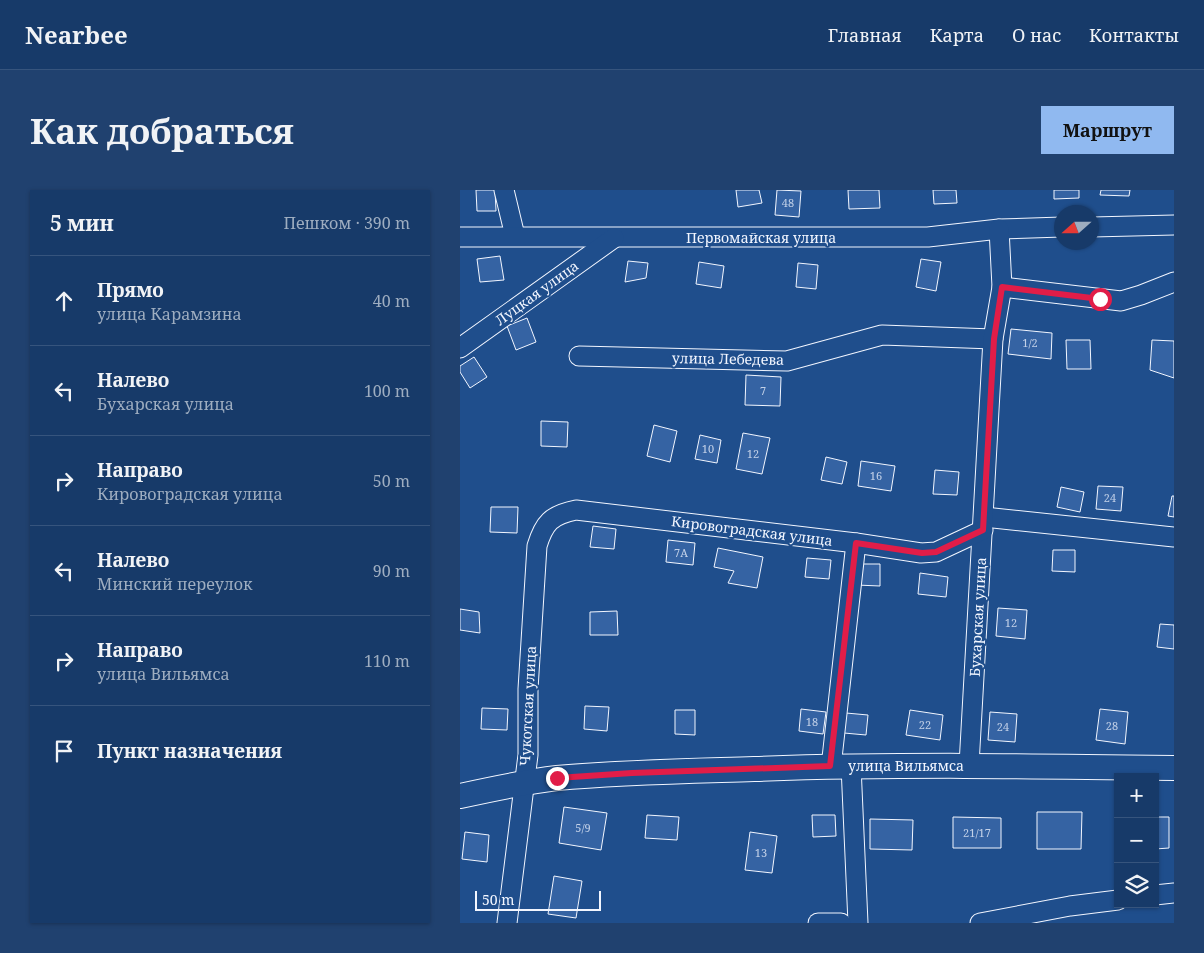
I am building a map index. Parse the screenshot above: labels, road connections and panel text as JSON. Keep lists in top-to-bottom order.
{
  "streets": {
    "main road": ["улица Вильямса"],
    "street": [
      "Первомайская улица",
      "Луцкая улица",
      "улица Лебедева",
      "Кировоградская улица",
      "Бухарская улица",
      "Чукотская улица"
    ]
  },
  "crossings": [
    ["Первомайская улица", "Луцкая улица"],
    ["Первомайская улица", "Бухарская улица"],
    ["улица Лебедева", "Бухарская улица"],
    ["Кировоградская улица", "Бухарская улица"],
    ["Кировоградская улица", "Чукотская улица"],
    ["Бухарская улица", "улица Вильямса"],
    ["Чукотская улица", "улица Вильямса"]
  ],
  "house_numbers": [
    "48",
    "1/2",
    "7",
    "10",
    "12",
    "16",
    "24",
    "7А",
    "12",
    "18",
    "22",
    "28",
    "24",
    "5/9",
    "21/17",
    "13"
  ],
  "scale_bar": "50 m",
  "north": "left",
  "page": {
    "header": "Nearbee",
    "nav": [
      "Главная",
      "Карта",
      "О нас",
      "Контакты"
    ],
    "buttons": "Маршрут",
    "title": "Как добраться",
    "heading": ["5 мин", "Пешком · 390 m"],
    "list": [
      ["Прямо", "улица Карамзина", "40 m"],
      ["Налево", "Бухарская улица", "100 m"],
      ["Направо", "Кировоградская улица", "50 m"],
      ["Налево", "Минский переулок", "90 m"],
      ["Направо", "улица Вильямса", "110 m"],
      "Пункт назначения"
    ],
    "map_buttons": ["+", "−"],
    "scale": "50 m"
  }
}
